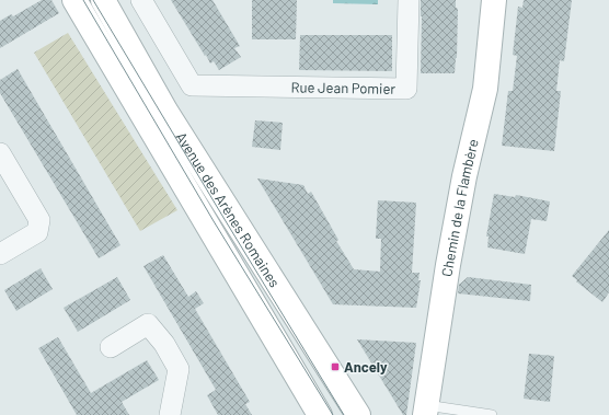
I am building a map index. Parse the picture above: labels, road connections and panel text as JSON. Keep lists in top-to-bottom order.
{
  "streets": {
    "main road": ["Chemin de la Flambère", "Avenue des Arènes Romaines"],
    "street": ["Rue Jean Pomier"]
  },
  "places": {
    "transit": ["Ancely"]
  }
}
